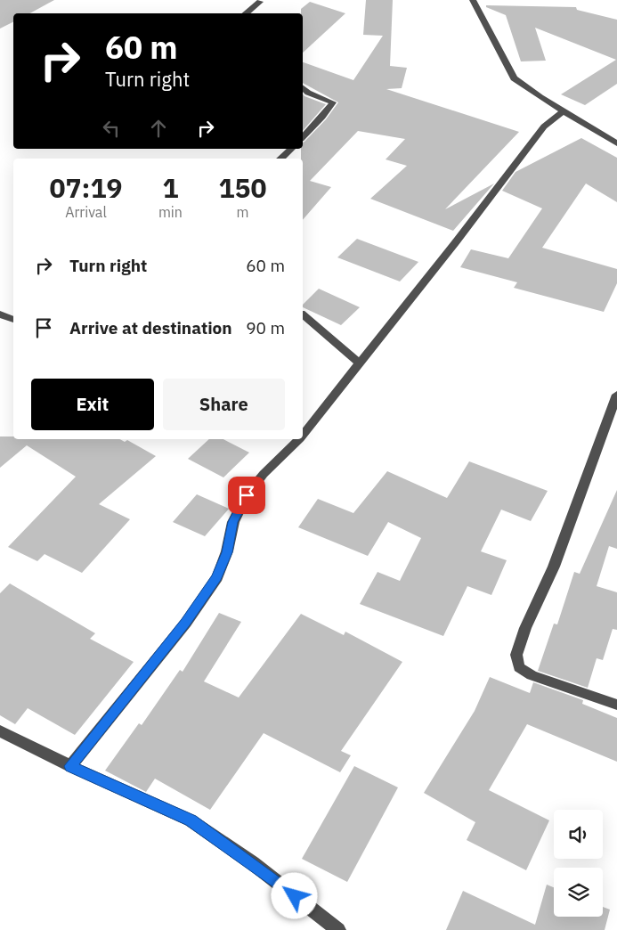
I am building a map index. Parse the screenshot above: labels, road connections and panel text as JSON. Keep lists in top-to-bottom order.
{
  "page": {
    "turn": ["60 m", "Turn right"],
    "eta": [
      "07:19",
      "Arrival",
      "1",
      "min",
      "150",
      "m"
    ],
    "list": [
      {
        "name": "Turn right",
        "value": "60 m"
      },
      {
        "name": "Arrive at destination",
        "value": "90 m"
      }
    ],
    "buttons": ["Exit", "Share"]
  }
}
